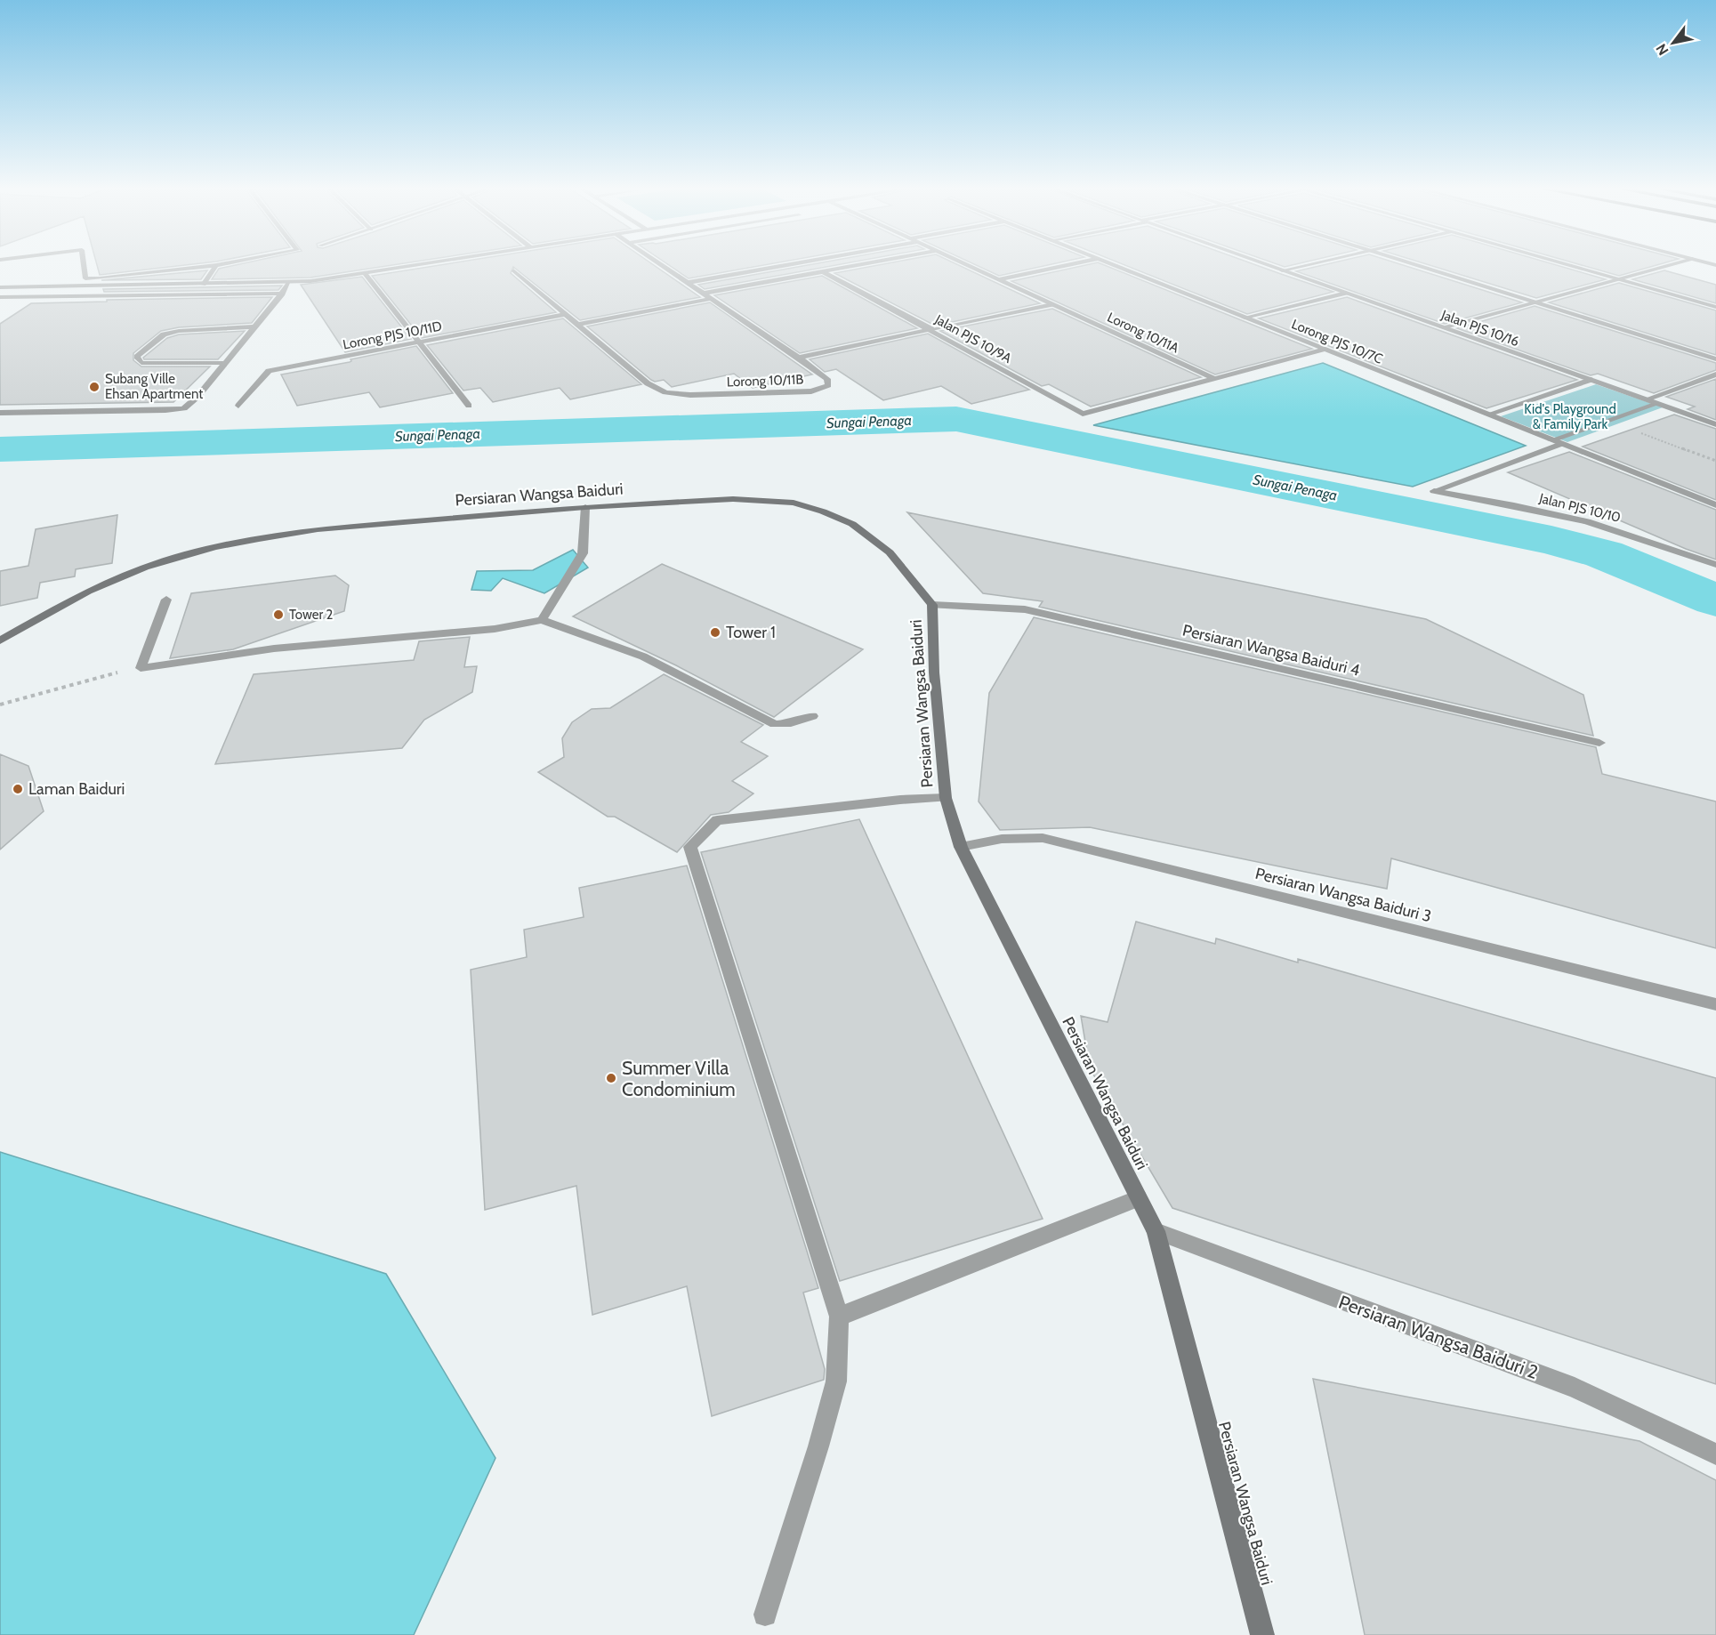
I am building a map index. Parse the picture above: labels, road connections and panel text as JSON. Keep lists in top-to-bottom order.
{
  "streets": {
    "street": [
      "Jalan PJS 10/16",
      "Lorong 10/11A",
      "Lorong PJS 10/11D",
      "Jalan PJS 10/9A",
      "Lorong PJS 10/7C",
      "Lorong 10/11B",
      "Persiaran Wangsa Baiduri",
      "Jalan PJS 10/10",
      "Persiaran Wangsa Baiduri 4",
      "Persiaran Wangsa Baiduri 3",
      "Persiaran Wangsa Baiduri 2"
    ]
  },
  "crossings": [
    ["Lorong 10/11A", "Jalan PJS 10/9A"],
    ["Lorong PJS 10/11D", "Lorong 10/11B"],
    ["Lorong PJS 10/7C", "Jalan PJS 10/10"],
    ["Persiaran Wangsa Baiduri", "Persiaran Wangsa Baiduri 4"],
    ["Persiaran Wangsa Baiduri", "Persiaran Wangsa Baiduri 3"],
    ["Persiaran Wangsa Baiduri", "Persiaran Wangsa Baiduri 2"]
  ],
  "water": ["Sungai Penaga"],
  "parks": ["Kid's Playground & Family Park"],
  "places": [
    "Subang Ville Ehsan Apartment",
    "Tower 2",
    "Tower 1",
    "Laman Baiduri",
    "Summer Villa Condominium"
  ],
  "north": "bottom left"
}
